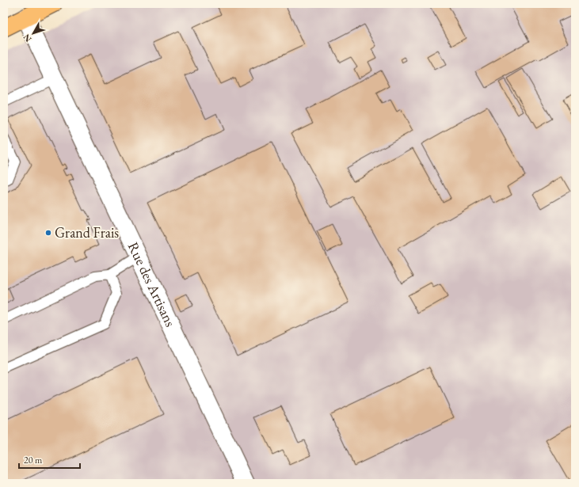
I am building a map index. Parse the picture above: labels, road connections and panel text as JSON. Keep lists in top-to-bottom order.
{
  "streets": {
    "street": ["Rue des Artisans"]
  },
  "places": ["Grand Frais"],
  "scale_bar": "20 m",
  "north": "bottom left"
}
